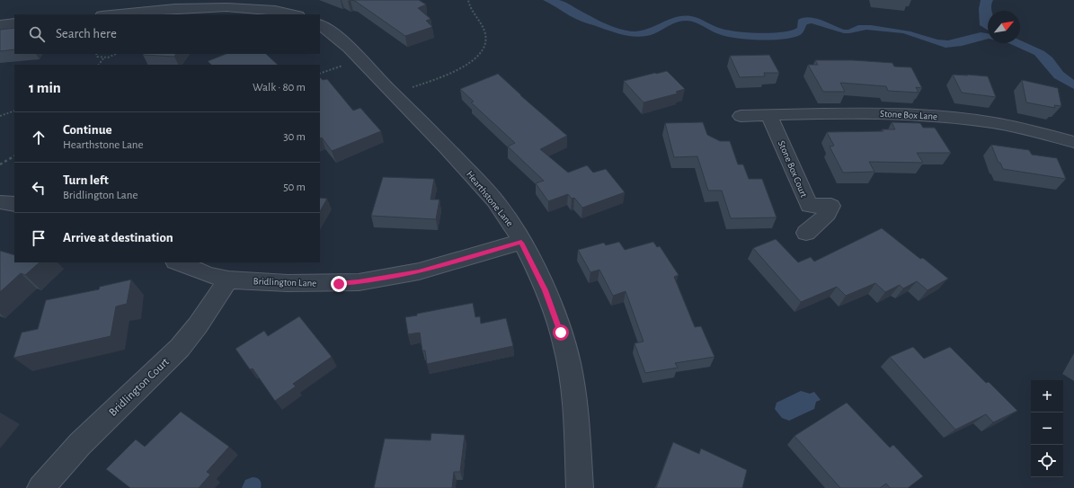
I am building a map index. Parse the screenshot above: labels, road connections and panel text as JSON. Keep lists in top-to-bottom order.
{
  "streets": {
    "street": [
      "Stone Box Lane",
      "Stone Box Court",
      "Hearthstone Lane",
      "Bridlington Lane",
      "Bridlington Court"
    ]
  },
  "crossings": [
    ["Stone Box Lane", "Stone Box Court"],
    ["Hearthstone Lane", "Bridlington Lane"],
    ["Bridlington Lane", "Bridlington Court"]
  ],
  "north": "top right",
  "page": {
    "search": "Search here",
    "heading": ["1 min", "Walk · 80 m"],
    "list": [
      ["Continue", "Hearthstone Lane", "30 m"],
      ["Turn left", "Bridlington Lane", "50 m"],
      "Arrive at destination"
    ],
    "map_buttons": ["+", "−"]
  }
}
